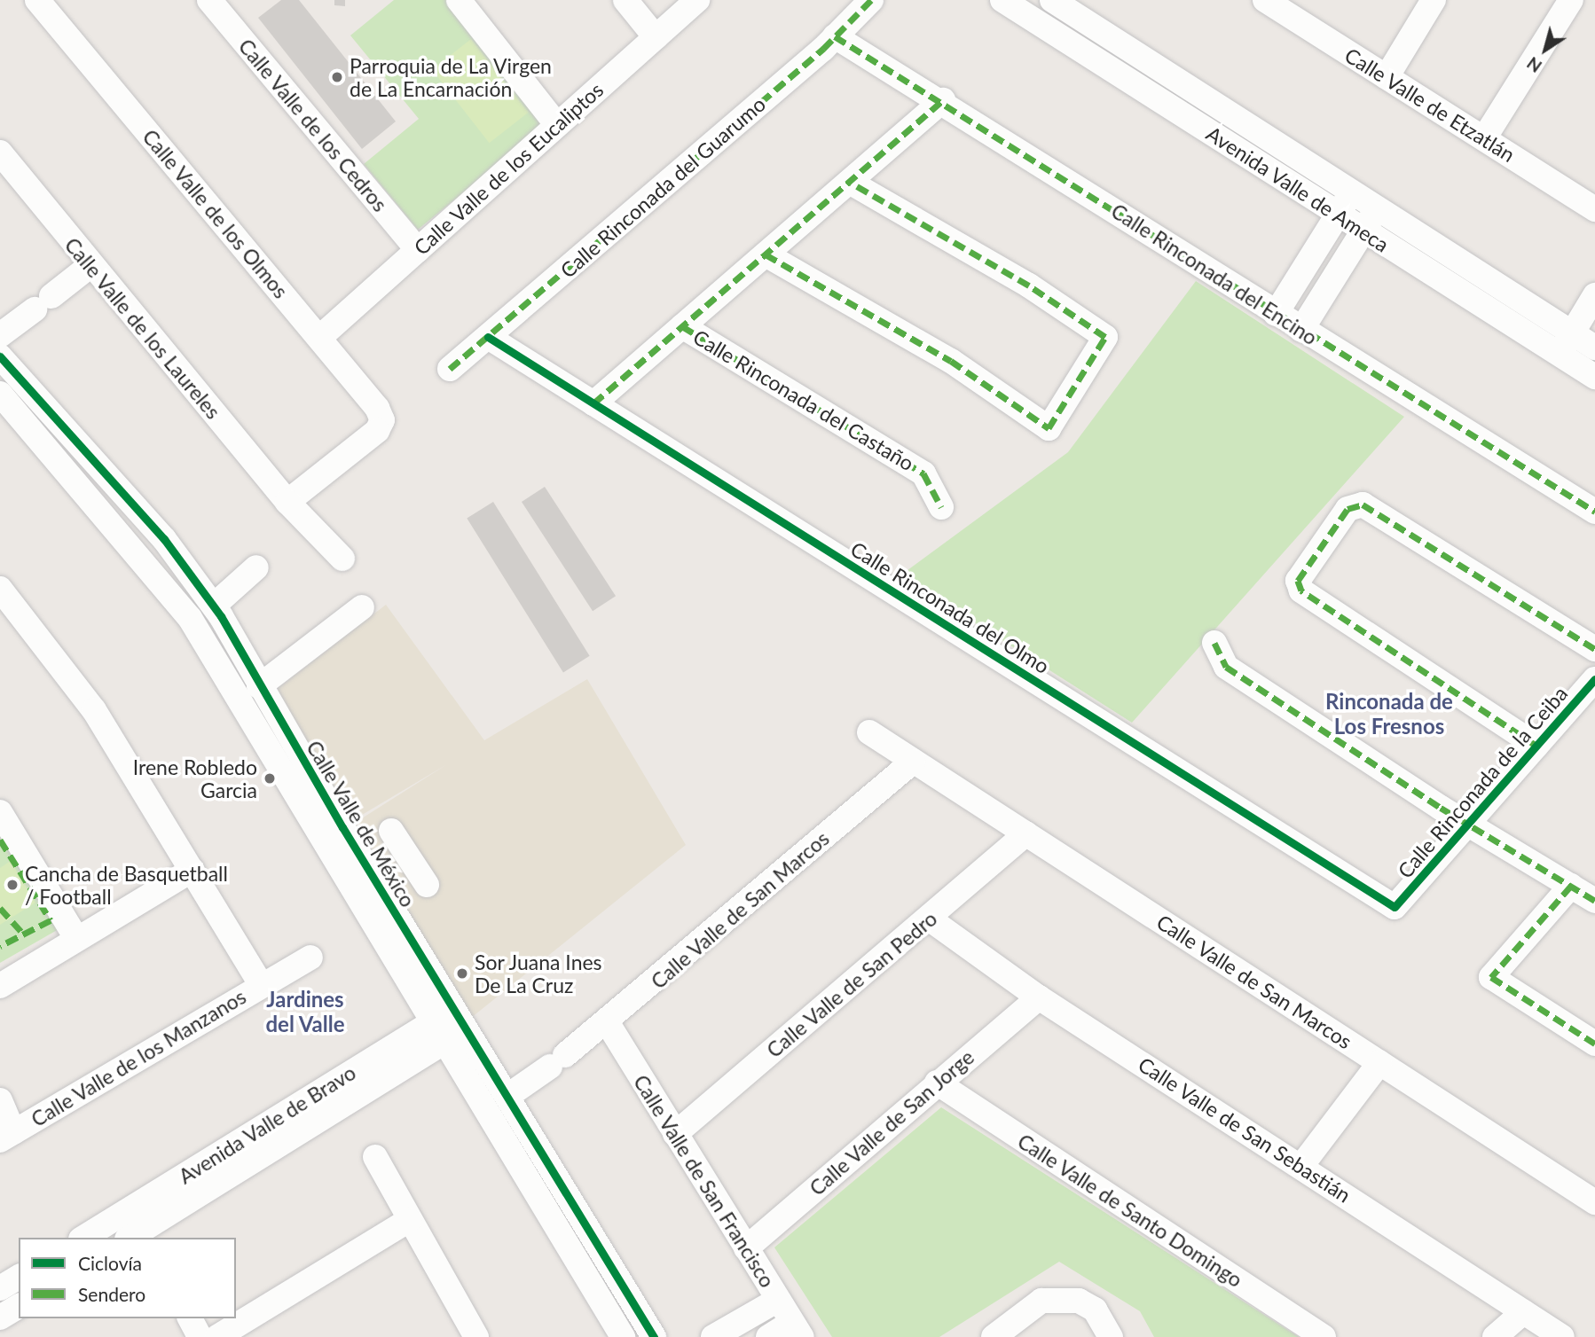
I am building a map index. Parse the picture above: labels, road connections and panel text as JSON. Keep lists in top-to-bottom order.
{
  "streets": {
    "street": [
      "Calle Valle de Etzatlán",
      "Calle Valle de los Cedros",
      "Calle Valle de los Eucaliptos",
      "Calle Rinconada del Guarumo",
      "Avenida Valle de Ameca",
      "Calle Valle de los Olmos",
      "Calle Rinconada del Encino",
      "Calle Valle de los Laureles",
      "Calle Rinconada del Castaño",
      "Calle Rinconada del Olmo",
      "Calle Rinconada de la Ceiba",
      "Calle Valle de México",
      "Calle Valle de San Marcos",
      "Calle Valle de San Pedro",
      "Calle Valle de los Manzanos",
      "Calle Valle de San Jorge",
      "Avenida Valle de Bravo",
      "Calle Valle de San Sebastián",
      "Calle Valle de San Francisco",
      "Calle Valle de Santo Domingo"
    ]
  },
  "crossings": [
    ["Calle Valle de los Cedros", "Calle Valle de los Eucaliptos"],
    ["Calle Valle de los Eucaliptos", "Calle Valle de los Olmos"],
    ["Calle Rinconada del Guarumo", "Calle Rinconada del Encino"],
    ["Calle Rinconada del Guarumo", "Calle Rinconada del Olmo"],
    ["Calle Valle de los Olmos", "Calle Valle de los Laureles"],
    ["Calle Rinconada del Olmo", "Calle Rinconada de la Ceiba"],
    ["Calle Valle de México", "Calle Valle de San Marcos"],
    ["Calle Valle de México", "Avenida Valle de Bravo"],
    ["Calle Valle de San Marcos", "Calle Valle de San Pedro"],
    ["Calle Valle de San Marcos", "Calle Valle de San Francisco"],
    ["Calle Valle de San Pedro", "Calle Valle de San Sebastián"],
    ["Calle Valle de San Pedro", "Calle Valle de San Francisco"],
    ["Calle Valle de San Jorge", "Calle Valle de San Sebastián"],
    ["Calle Valle de San Jorge", "Calle Valle de San Francisco"],
    ["Calle Valle de San Jorge", "Calle Valle de Santo Domingo"]
  ],
  "districts": ["Rinconada de Los Fresnos", "Jardines del Valle"],
  "places": [
    "Parroquia de La Virgen de La Encarnación",
    "Irene Robledo Garcia",
    "Cancha de Basquetball / Football",
    "Sor Juana Ines De La Cruz"
  ],
  "legend": ["Ciclovía", "Sendero"],
  "north": "bottom left"
}
